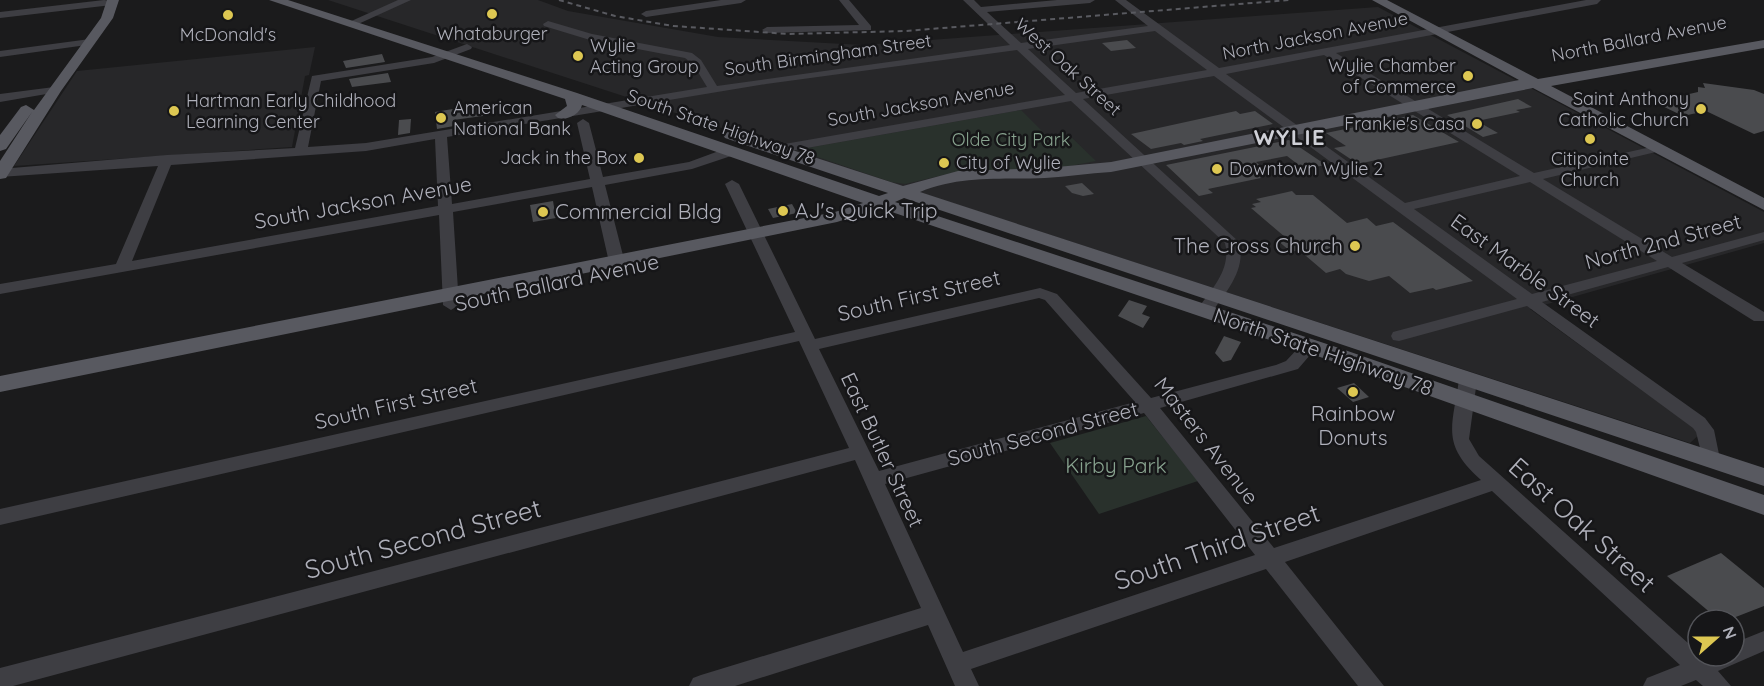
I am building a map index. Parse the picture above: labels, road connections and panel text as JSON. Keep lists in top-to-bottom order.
{
  "streets": {
    "main road": [
      "North Ballard Avenue",
      "South State Highway 78",
      "South Ballard Avenue",
      "North State Highway 78"
    ],
    "street": [
      "North Jackson Avenue",
      "South Birmingham Street",
      "West Oak Street",
      "South Jackson Avenue",
      "North 2nd Street",
      "East Marble Street",
      "South First Street",
      "South Second Street",
      "Masters Avenue",
      "East Butler Street",
      "East Oak Street",
      "South Third Street"
    ]
  },
  "crossings": [
    ["North Jackson Avenue", "West Oak Street"],
    ["North Jackson Avenue", "South Jackson Avenue"],
    ["North Jackson Avenue", "East Marble Street"],
    ["North Ballard Avenue", "West Oak Street"],
    ["North Ballard Avenue", "East Marble Street"],
    ["North Ballard Avenue", "South Ballard Avenue"],
    ["South Birmingham Street", "West Oak Street"],
    ["South Birmingham Street", "South State Highway 78"],
    ["South Birmingham Street", "East Marble Street"],
    ["West Oak Street", "South Jackson Avenue"],
    ["West Oak Street", "South Ballard Avenue"],
    ["South Jackson Avenue", "South State Highway 78"],
    ["South State Highway 78", "South Ballard Avenue"],
    ["South State Highway 78", "North State Highway 78"],
    ["North 2nd Street", "East Marble Street"],
    ["East Marble Street", "North State Highway 78"],
    ["South Ballard Avenue", "North State Highway 78"],
    ["South Ballard Avenue", "East Butler Street"],
    ["South First Street", "Masters Avenue"],
    ["South First Street", "East Butler Street"],
    ["North State Highway 78", "South Second Street"],
    ["North State Highway 78", "East Oak Street"],
    ["South Second Street", "Masters Avenue"],
    ["South Second Street", "East Butler Street"],
    ["Masters Avenue", "South Third Street"],
    ["East Butler Street", "South Third Street"],
    ["East Oak Street", "South Third Street"]
  ],
  "districts": ["WYLIE"],
  "parks": ["Olde City Park", "Kirby Park"],
  "places": [
    "Whataburger",
    "McDonald's",
    "Wylie Acting Group",
    "Wylie Chamber of Commerce",
    "Saint Anthony Catholic Church",
    "Hartman Early Childhood Learning Center",
    "American National Bank",
    "Frankie's Casa",
    "Citipointe Church",
    "Jack in the Box",
    "City of Wylie",
    "Downtown Wylie 2",
    "AJ's Quick Trip",
    "Commercial Bldg",
    "The Cross Church",
    "Rainbow Donuts"
  ],
  "north": "right"
}
